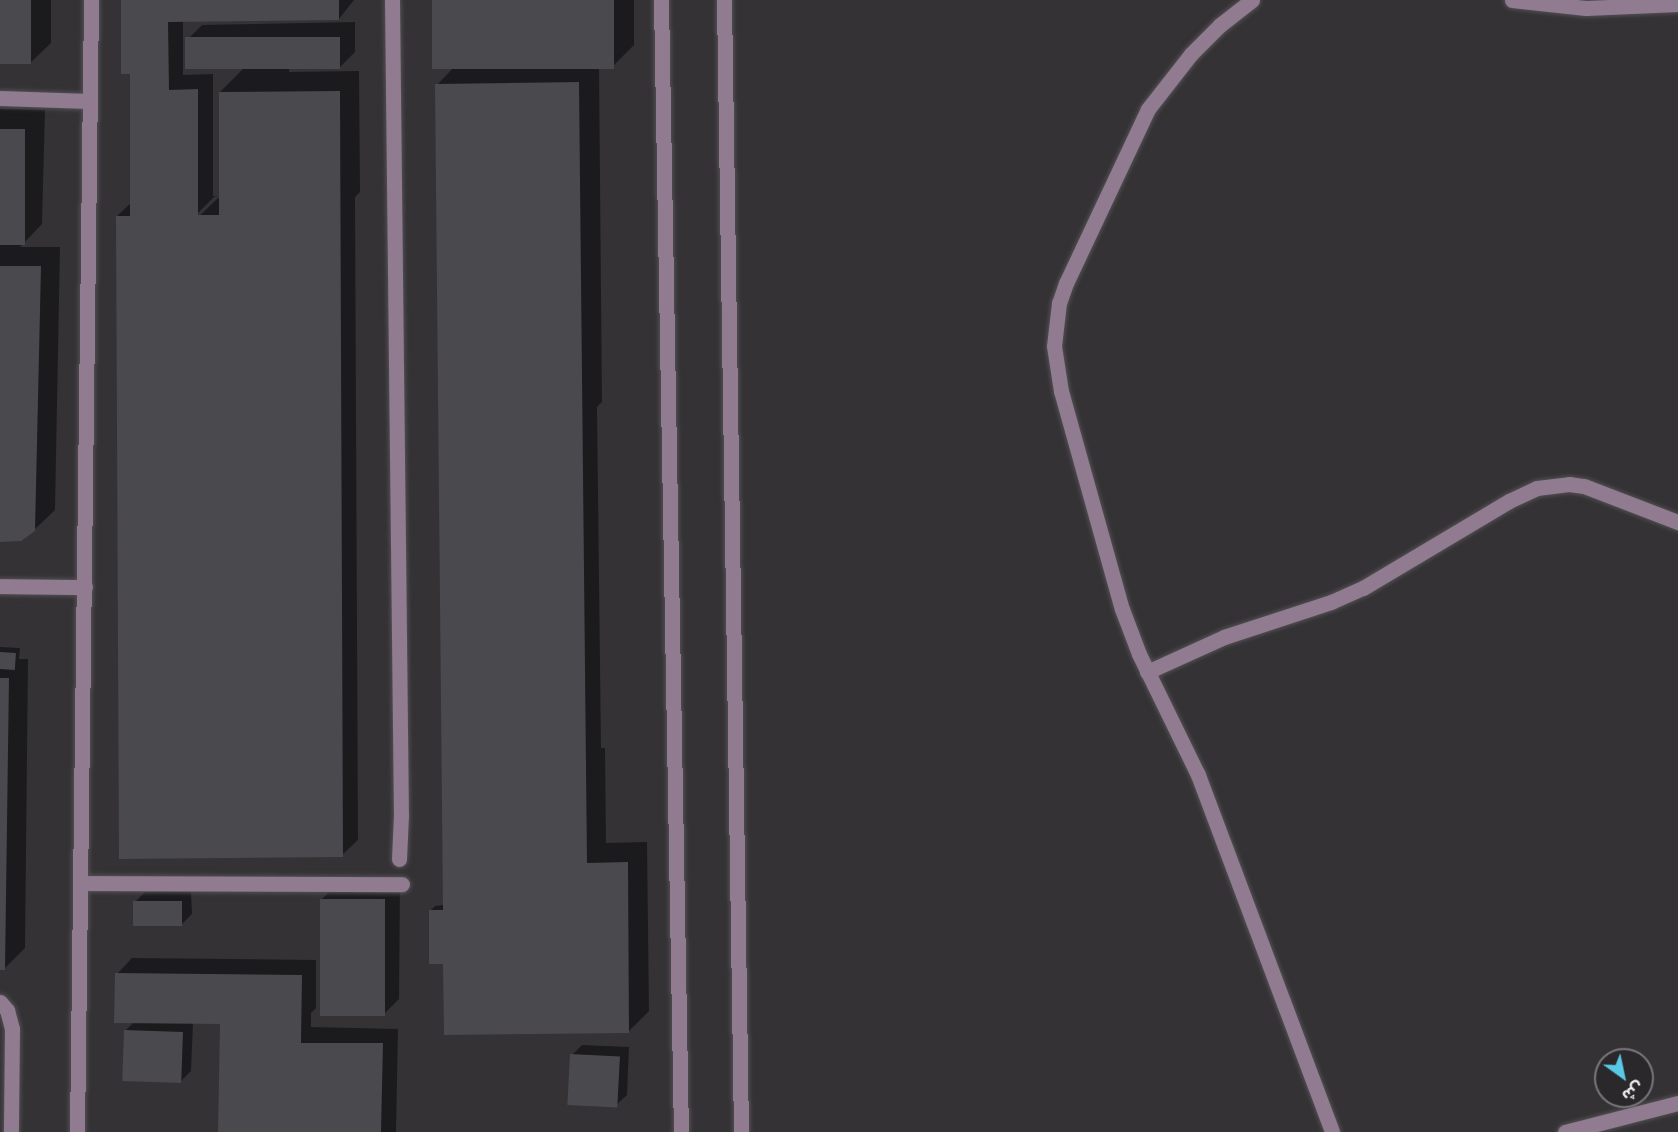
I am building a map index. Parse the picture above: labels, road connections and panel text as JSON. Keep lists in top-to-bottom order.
{
  "north": "bottom right"
}
